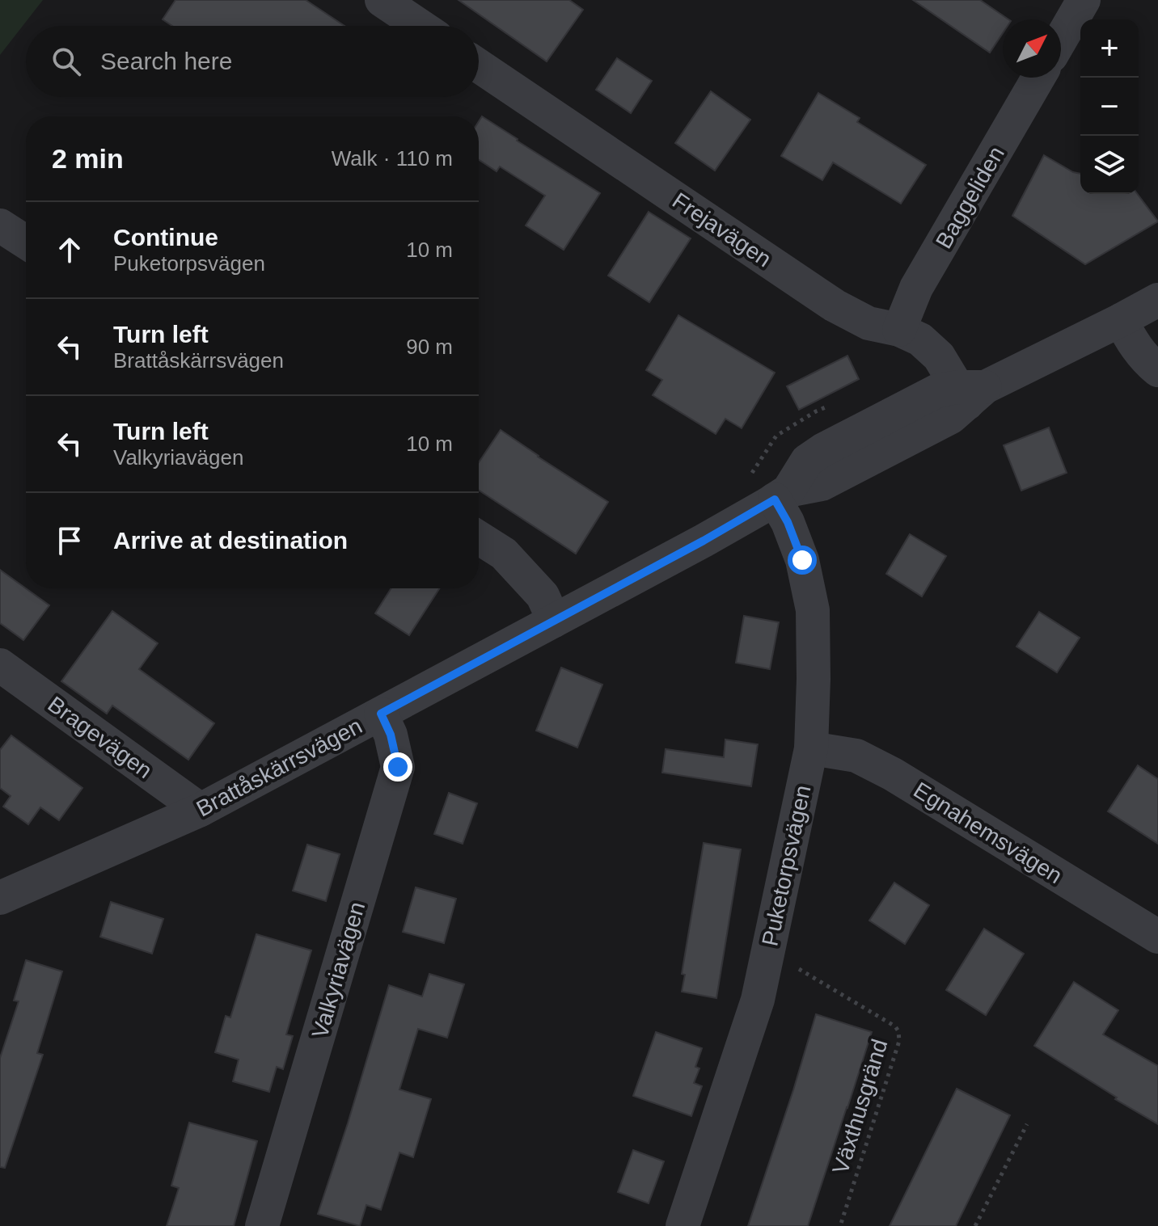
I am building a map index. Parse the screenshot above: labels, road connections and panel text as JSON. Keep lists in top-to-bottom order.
{
  "streets": {
    "street": [
      "Baggeliden",
      "Frejavägen",
      "Bragevägen",
      "Brattåskärrsvägen",
      "Egnahemsvägen",
      "Puketorpsvägen",
      "Valkyriavägen"
    ],
    "path": ["Växthusgränd"]
  },
  "crossings": [
    ["Baggeliden", "Frejavägen"],
    ["Frejavägen", "Brattåskärrsvägen"],
    ["Bragevägen", "Brattåskärrsvägen"],
    ["Brattåskärrsvägen", "Puketorpsvägen"],
    ["Brattåskärrsvägen", "Valkyriavägen"],
    ["Egnahemsvägen", "Puketorpsvägen"],
    ["Puketorpsvägen", "Växthusgränd"]
  ],
  "north": "top right",
  "page": {
    "map_buttons": ["+", "−"],
    "search": "Search here",
    "heading": ["2 min", "Walk · 110 m"],
    "list": [
      ["Continue", "Puketorpsvägen", "10 m"],
      ["Turn left", "Brattåskärrsvägen", "90 m"],
      ["Turn left", "Valkyriavägen", "10 m"],
      "Arrive at destination"
    ]
  }
}
